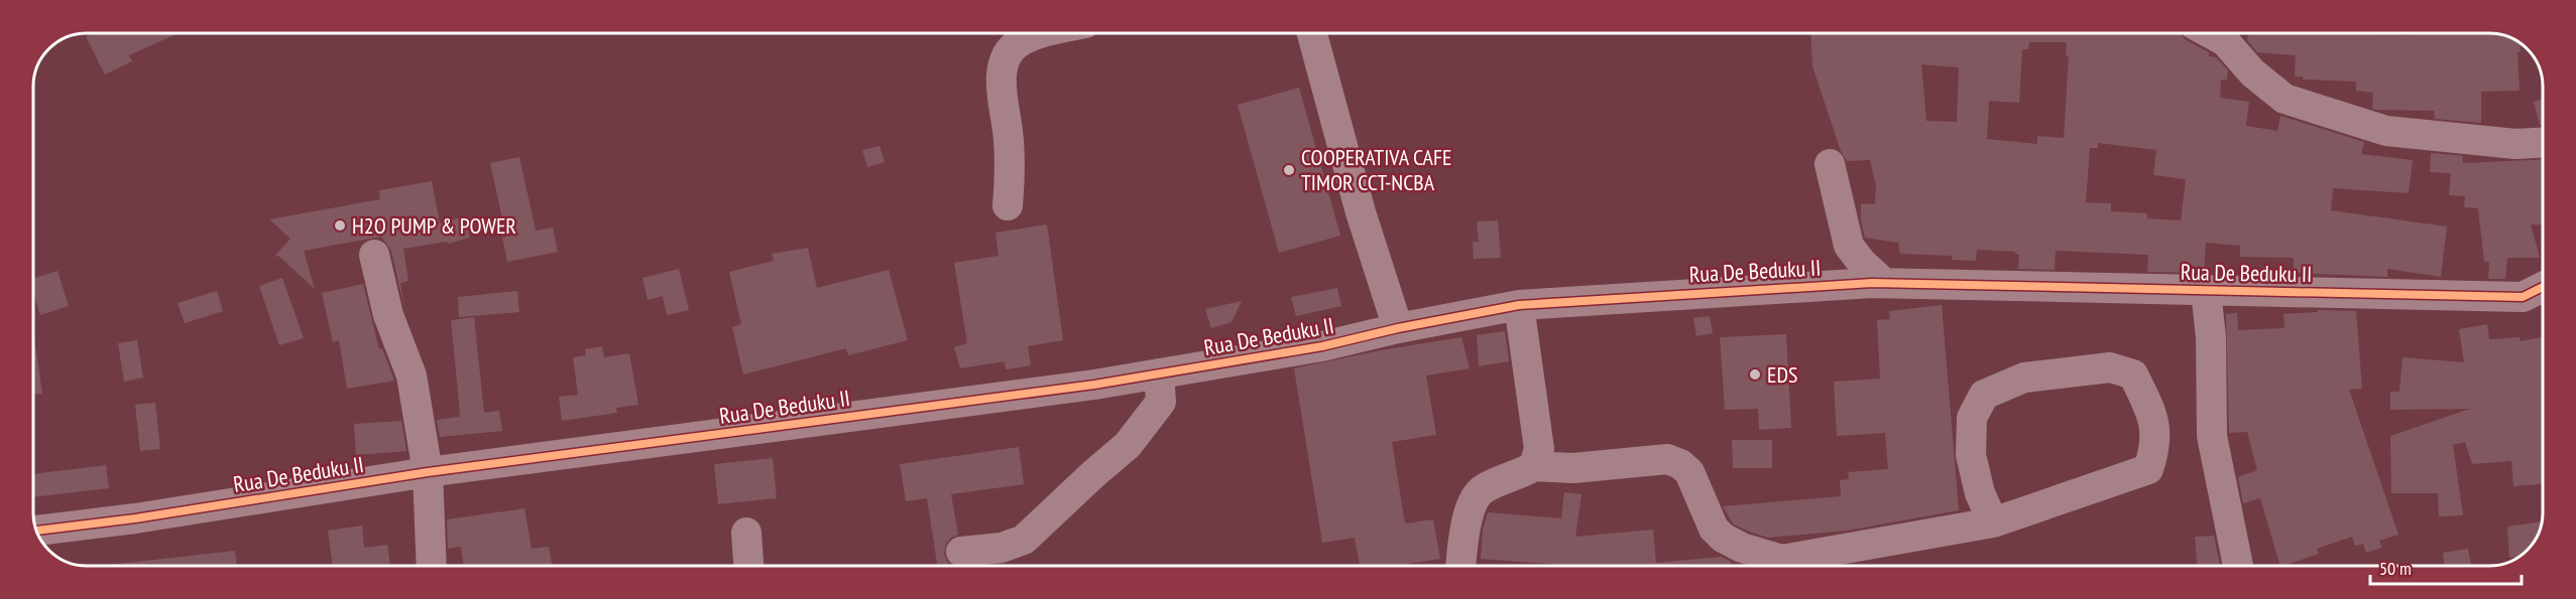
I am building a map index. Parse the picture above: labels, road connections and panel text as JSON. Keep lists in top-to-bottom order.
{
  "streets": {
    "street": ["Rua De Beduku II"]
  },
  "places": ["COOPERATIVA CAFE TIMOR CCT-NCBA", "H2O PUMP & POWER", "EDS"],
  "scale_bar": "50 m"
}
